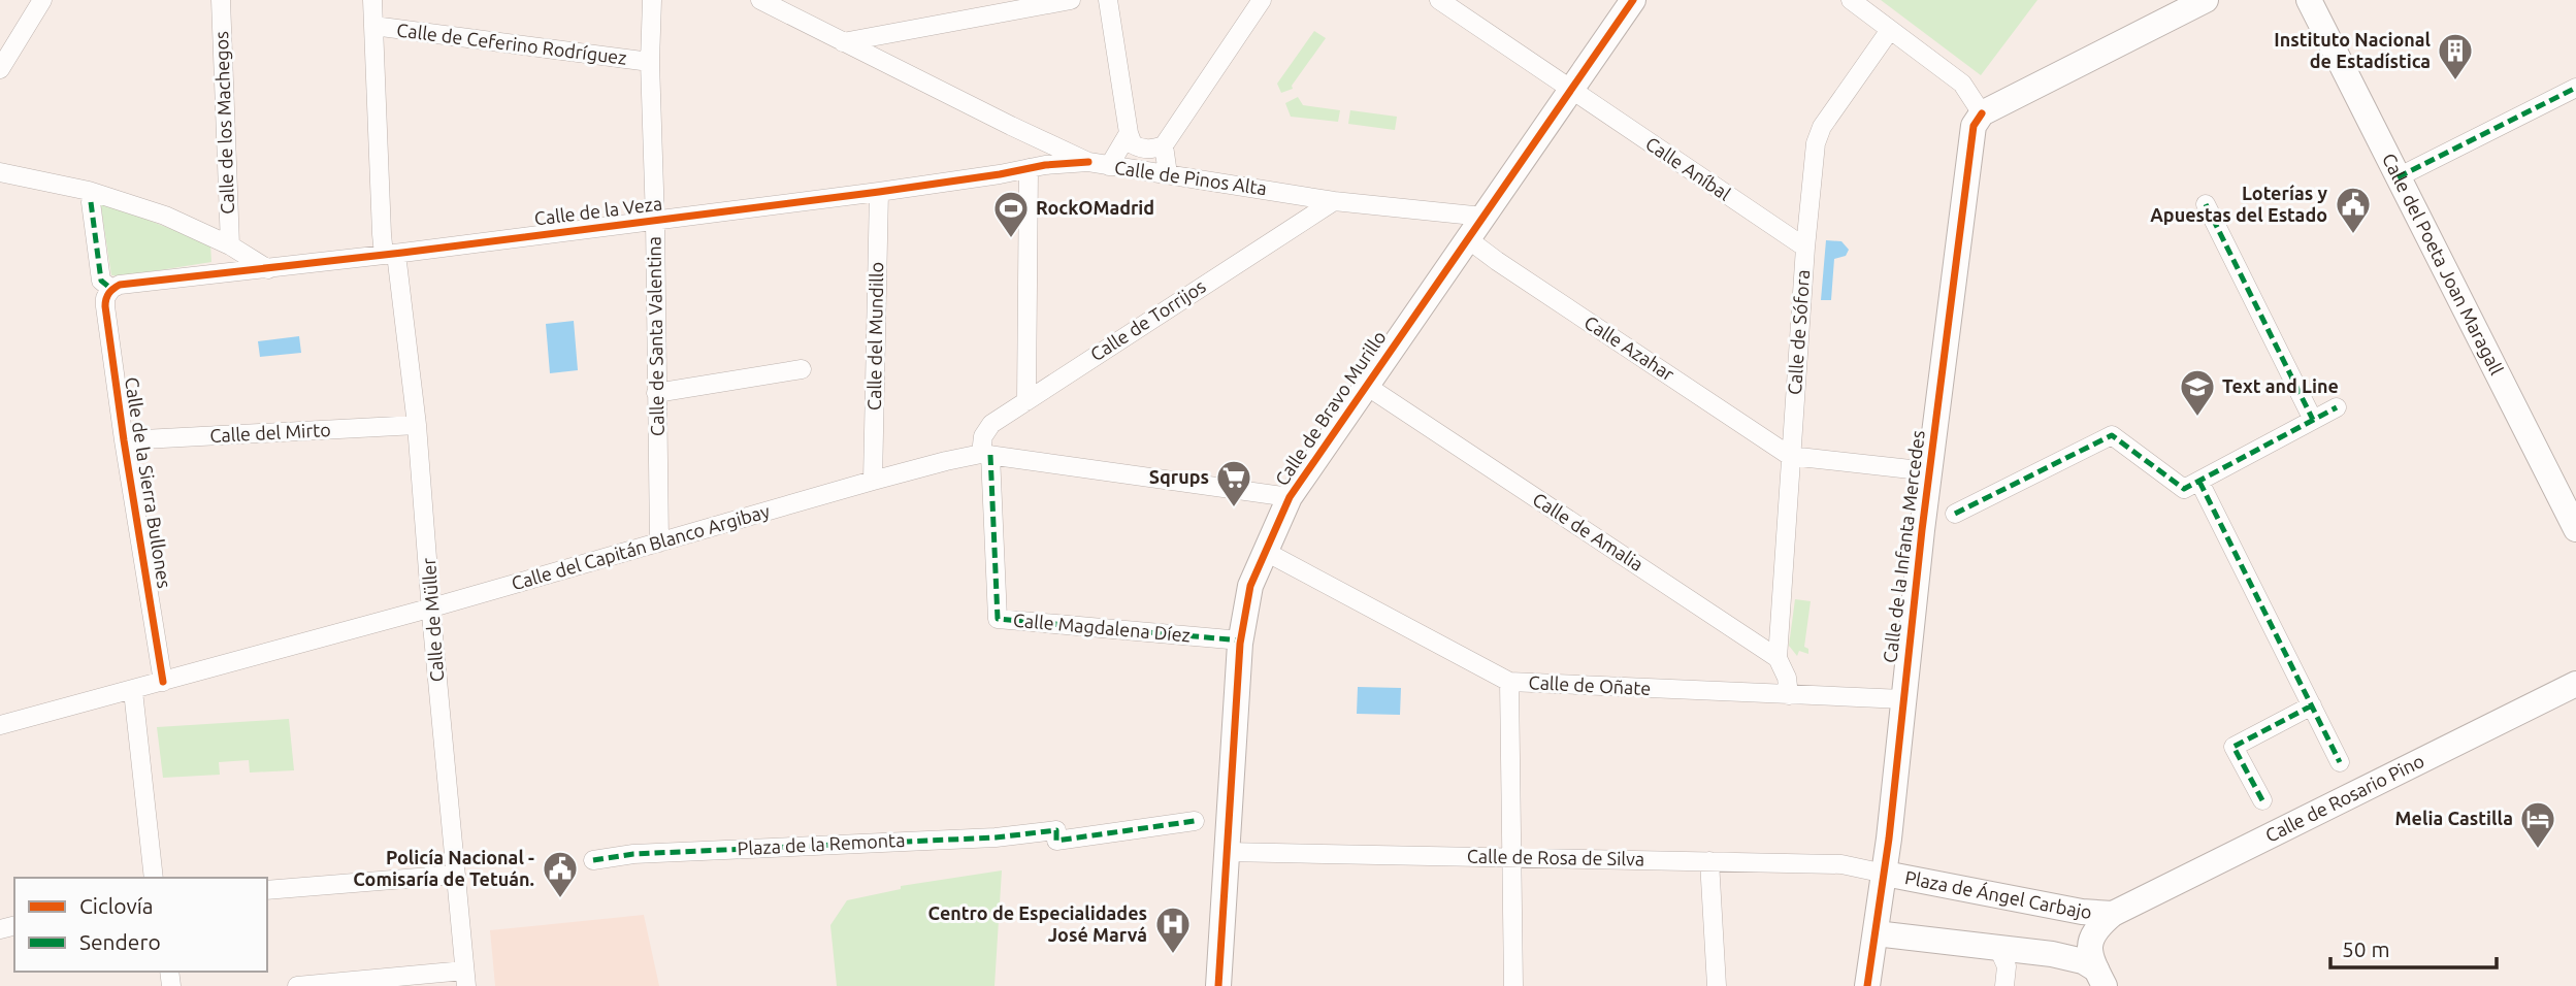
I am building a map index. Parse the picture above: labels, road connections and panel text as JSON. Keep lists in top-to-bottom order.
{
  "streets": {
    "street": [
      "Calle de Ceferino Rodríguez",
      "Calle de los Machegos",
      "Calle Aníbal",
      "Calle de Pinos Alta",
      "Calle de la Veza",
      "Calle del Poeta Joan Maragall",
      "Calle de Torrijos",
      "Calle de Sófora",
      "Calle de Santa Valentina",
      "Calle del Mundillo",
      "Calle Azahar",
      "Calle de Bravo Murillo",
      "Calle del Mirto",
      "Calle de la Sierra Bullones",
      "Calle de Amalia",
      "Calle de la Infanta Mercedes",
      "Calle del Capitán Blanco Argibay",
      "Calle de Müller",
      "Calle Magdalena Díez",
      "Calle de Oñate",
      "Calle de Rosario Pino",
      "Plaza de la Remonta",
      "Calle de Rosa de Silva",
      "Plaza de Ángel Carbajo"
    ]
  },
  "crossings": [
    ["Calle de Ceferino Rodríguez", "Calle de Santa Valentina"],
    ["Calle de Ceferino Rodríguez", "Calle de Müller"],
    ["Calle Aníbal", "Calle de Sófora"],
    ["Calle Aníbal", "Calle de Bravo Murillo"],
    ["Calle de Pinos Alta", "Calle de la Veza"],
    ["Calle de Pinos Alta", "Calle de Torrijos"],
    ["Calle de Pinos Alta", "Calle de Bravo Murillo"],
    ["Calle de la Veza", "Calle de Santa Valentina"],
    ["Calle de la Veza", "Calle del Mundillo"],
    ["Calle de la Veza", "Calle de la Sierra Bullones"],
    ["Calle de la Veza", "Calle de Müller"],
    ["Calle de Torrijos", "Calle del Capitán Blanco Argibay"],
    ["Calle de Torrijos", "Calle Magdalena Díez"],
    ["Calle de Sófora", "Calle Azahar"],
    ["Calle de Sófora", "Calle de Amalia"],
    ["Calle de Santa Valentina", "Calle del Capitán Blanco Argibay"],
    ["Calle del Mundillo", "Calle del Capitán Blanco Argibay"],
    ["Calle Azahar", "Calle de Bravo Murillo"],
    ["Calle de Bravo Murillo", "Calle de Amalia"],
    ["Calle de Bravo Murillo", "Calle del Capitán Blanco Argibay"],
    ["Calle de Bravo Murillo", "Calle Magdalena Díez"],
    ["Calle de Bravo Murillo", "Calle de Oñate"],
    ["Calle de Bravo Murillo", "Calle de Rosa de Silva"],
    ["Calle del Mirto", "Calle de la Sierra Bullones"],
    ["Calle del Mirto", "Calle de Müller"],
    ["Calle de la Sierra Bullones", "Calle del Capitán Blanco Argibay"],
    ["Calle de la Infanta Mercedes", "Calle de Oñate"],
    ["Calle de la Infanta Mercedes", "Calle de Rosa de Silva"],
    ["Calle de la Infanta Mercedes", "Plaza de Ángel Carbajo"],
    ["Calle del Capitán Blanco Argibay", "Calle de Müller"],
    ["Calle del Capitán Blanco Argibay", "Calle Magdalena Díez"],
    ["Calle de Rosario Pino", "Plaza de Ángel Carbajo"],
    ["Calle de Rosa de Silva", "Plaza de Ángel Carbajo"]
  ],
  "places": {
    "building": ["Instituto Nacional de Estadística"],
    "public building": ["Loterías y Apuestas del Estado", "Policía Nacional - Comisaría de Tetuán."],
    "sports": ["RockOMadrid"],
    "school or university": ["Text and Line"],
    "supermarket": ["Sqrups"],
    "hotel": ["Melia Castilla"],
    "hospital": ["Centro de Especialidades José Marvá"]
  },
  "legend": ["Ciclovía", "Sendero"],
  "scale_bar": "50 m"
}
